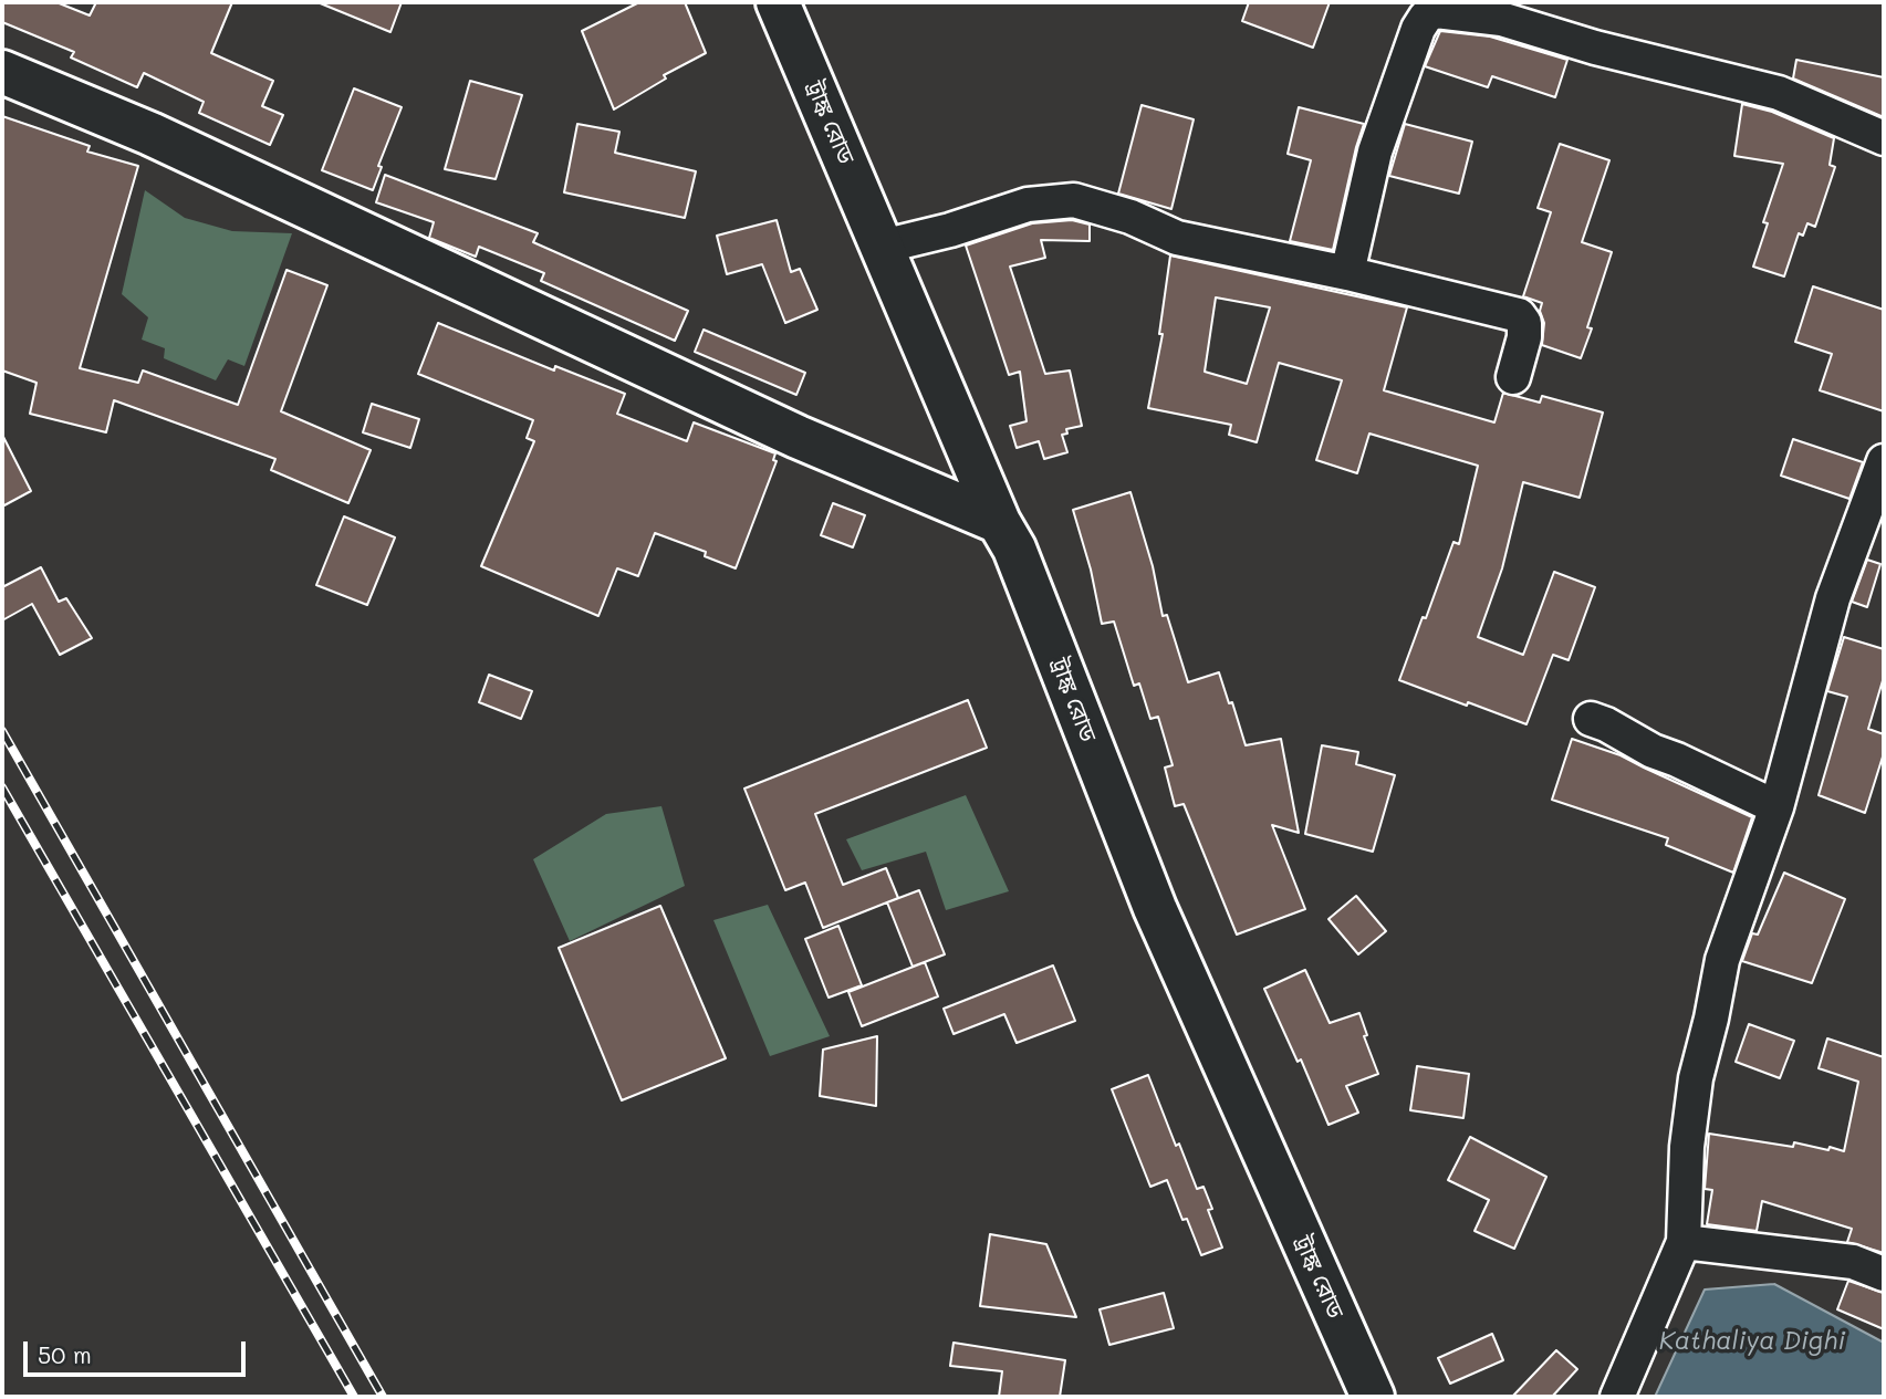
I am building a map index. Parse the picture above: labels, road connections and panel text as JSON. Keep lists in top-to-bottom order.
{
  "streets": {
    "main road": ["ট্রাঙ্ক রোড"]
  },
  "water": ["Kathaliya Dighi"],
  "scale_bar": "50 m"
}
